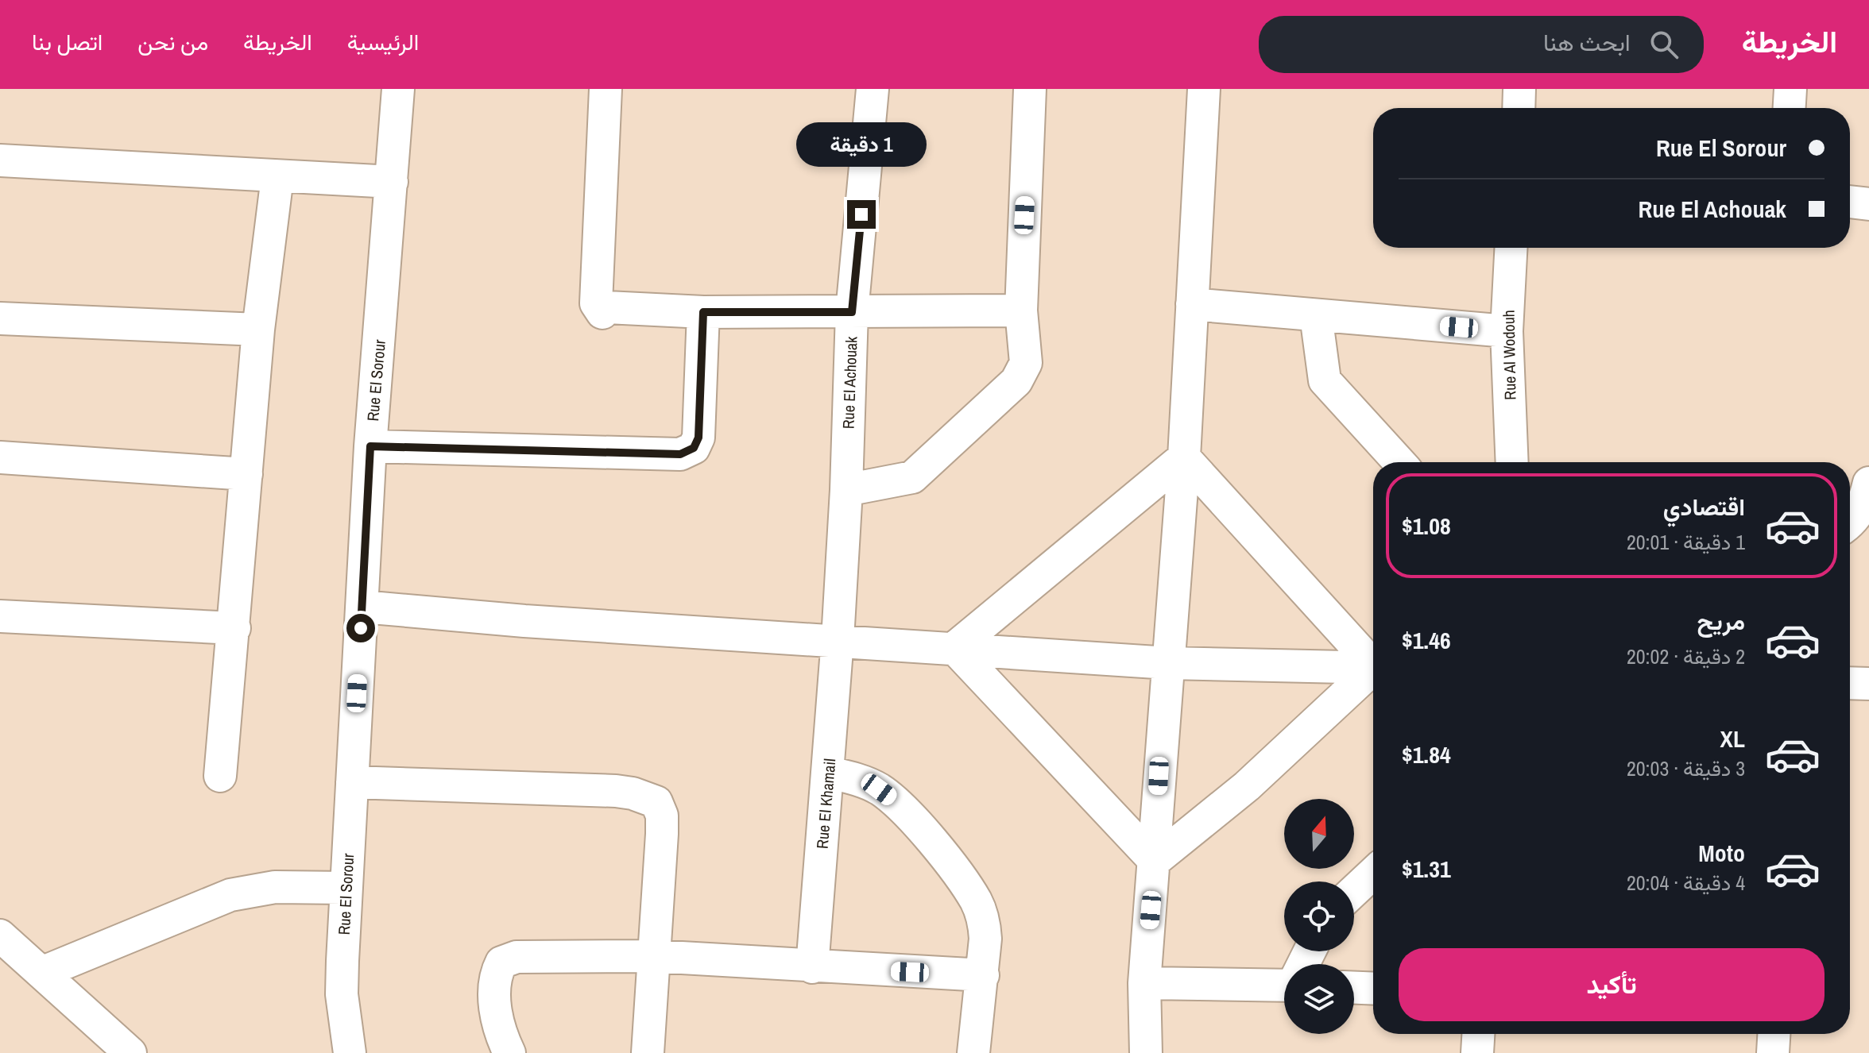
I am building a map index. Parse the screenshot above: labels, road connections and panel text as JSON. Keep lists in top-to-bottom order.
{
  "streets": {
    "street": [
      "Rue Al Wodouh",
      "Rue El Sorour",
      "Rue El Achouak",
      "Rue El Khamail"
    ]
  },
  "crossings": [
    ["Rue El Achouak", "Rue El Khamail"]
  ],
  "north": "top",
  "page": {
    "header": "الخريطة",
    "search": "ابحث هنا",
    "nav": [
      "الرئيسية",
      "الخريطة",
      "من نحن",
      "اتصل بنا"
    ],
    "banner": ["Rue El Sorour", "Rue El Achouak"],
    "bubble": "1 دقيقة",
    "list": [
      {
        "name": "اقتصادي",
        "note": "1 دقيقة · 20:01",
        "value": "$1.08"
      },
      {
        "name": "مريح",
        "note": "2 دقيقة · 20:02",
        "value": "$1.46"
      },
      {
        "name": "XL",
        "note": "3 دقيقة · 20:03",
        "value": "$1.84"
      },
      {
        "name": "Moto",
        "note": "4 دقيقة · 20:04",
        "value": "$1.31"
      }
    ],
    "buttons": "تأكيد"
  }
}
